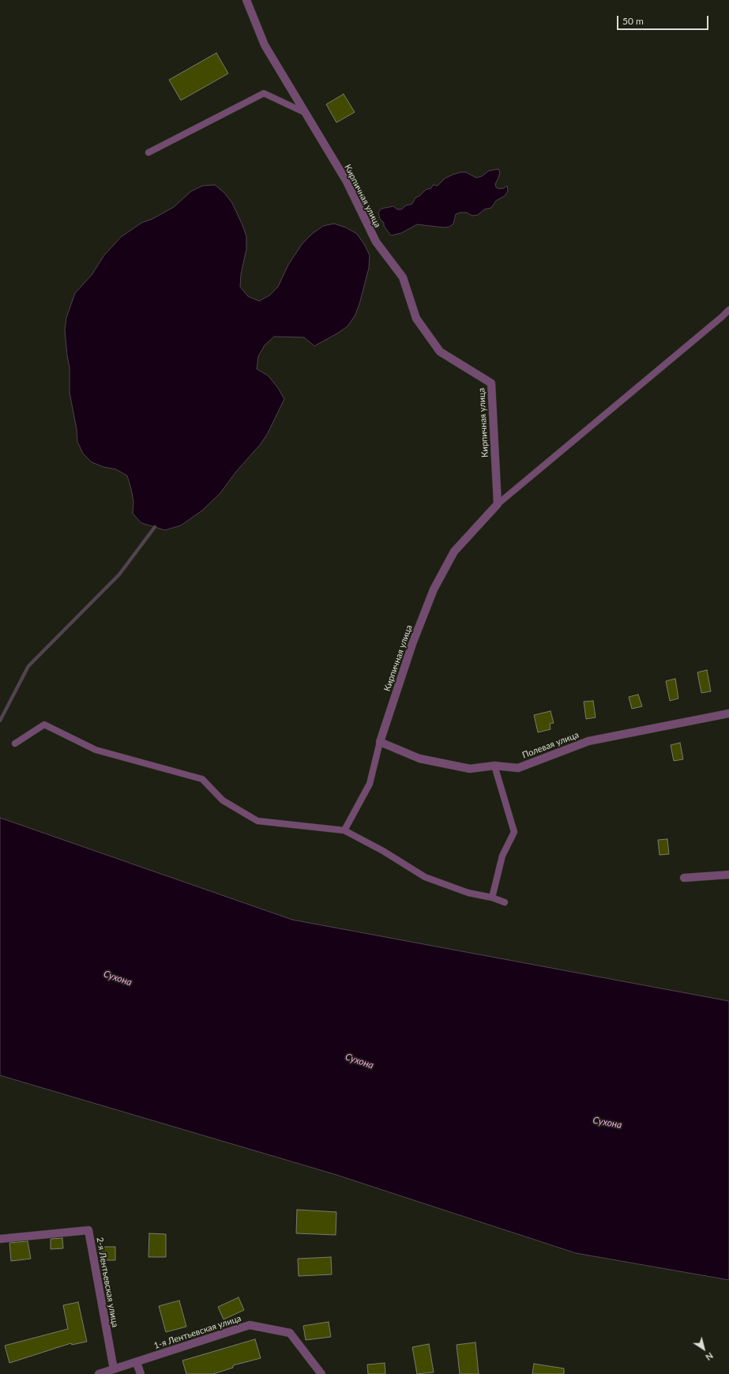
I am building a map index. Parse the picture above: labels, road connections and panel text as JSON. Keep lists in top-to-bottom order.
{
  "streets": {
    "street": [
      "Кирпичная улица",
      "Полевая улица",
      "2-я Лентьевская улица",
      "1-я Лентьевская улица"
    ]
  },
  "crossings": [
    ["Кирпичная улица", "Полевая улица"],
    ["2-я Лентьевская улица", "1-я Лентьевская улица"]
  ],
  "water": ["Сухона"],
  "scale_bar": "50 m",
  "north": "bottom right"
}
